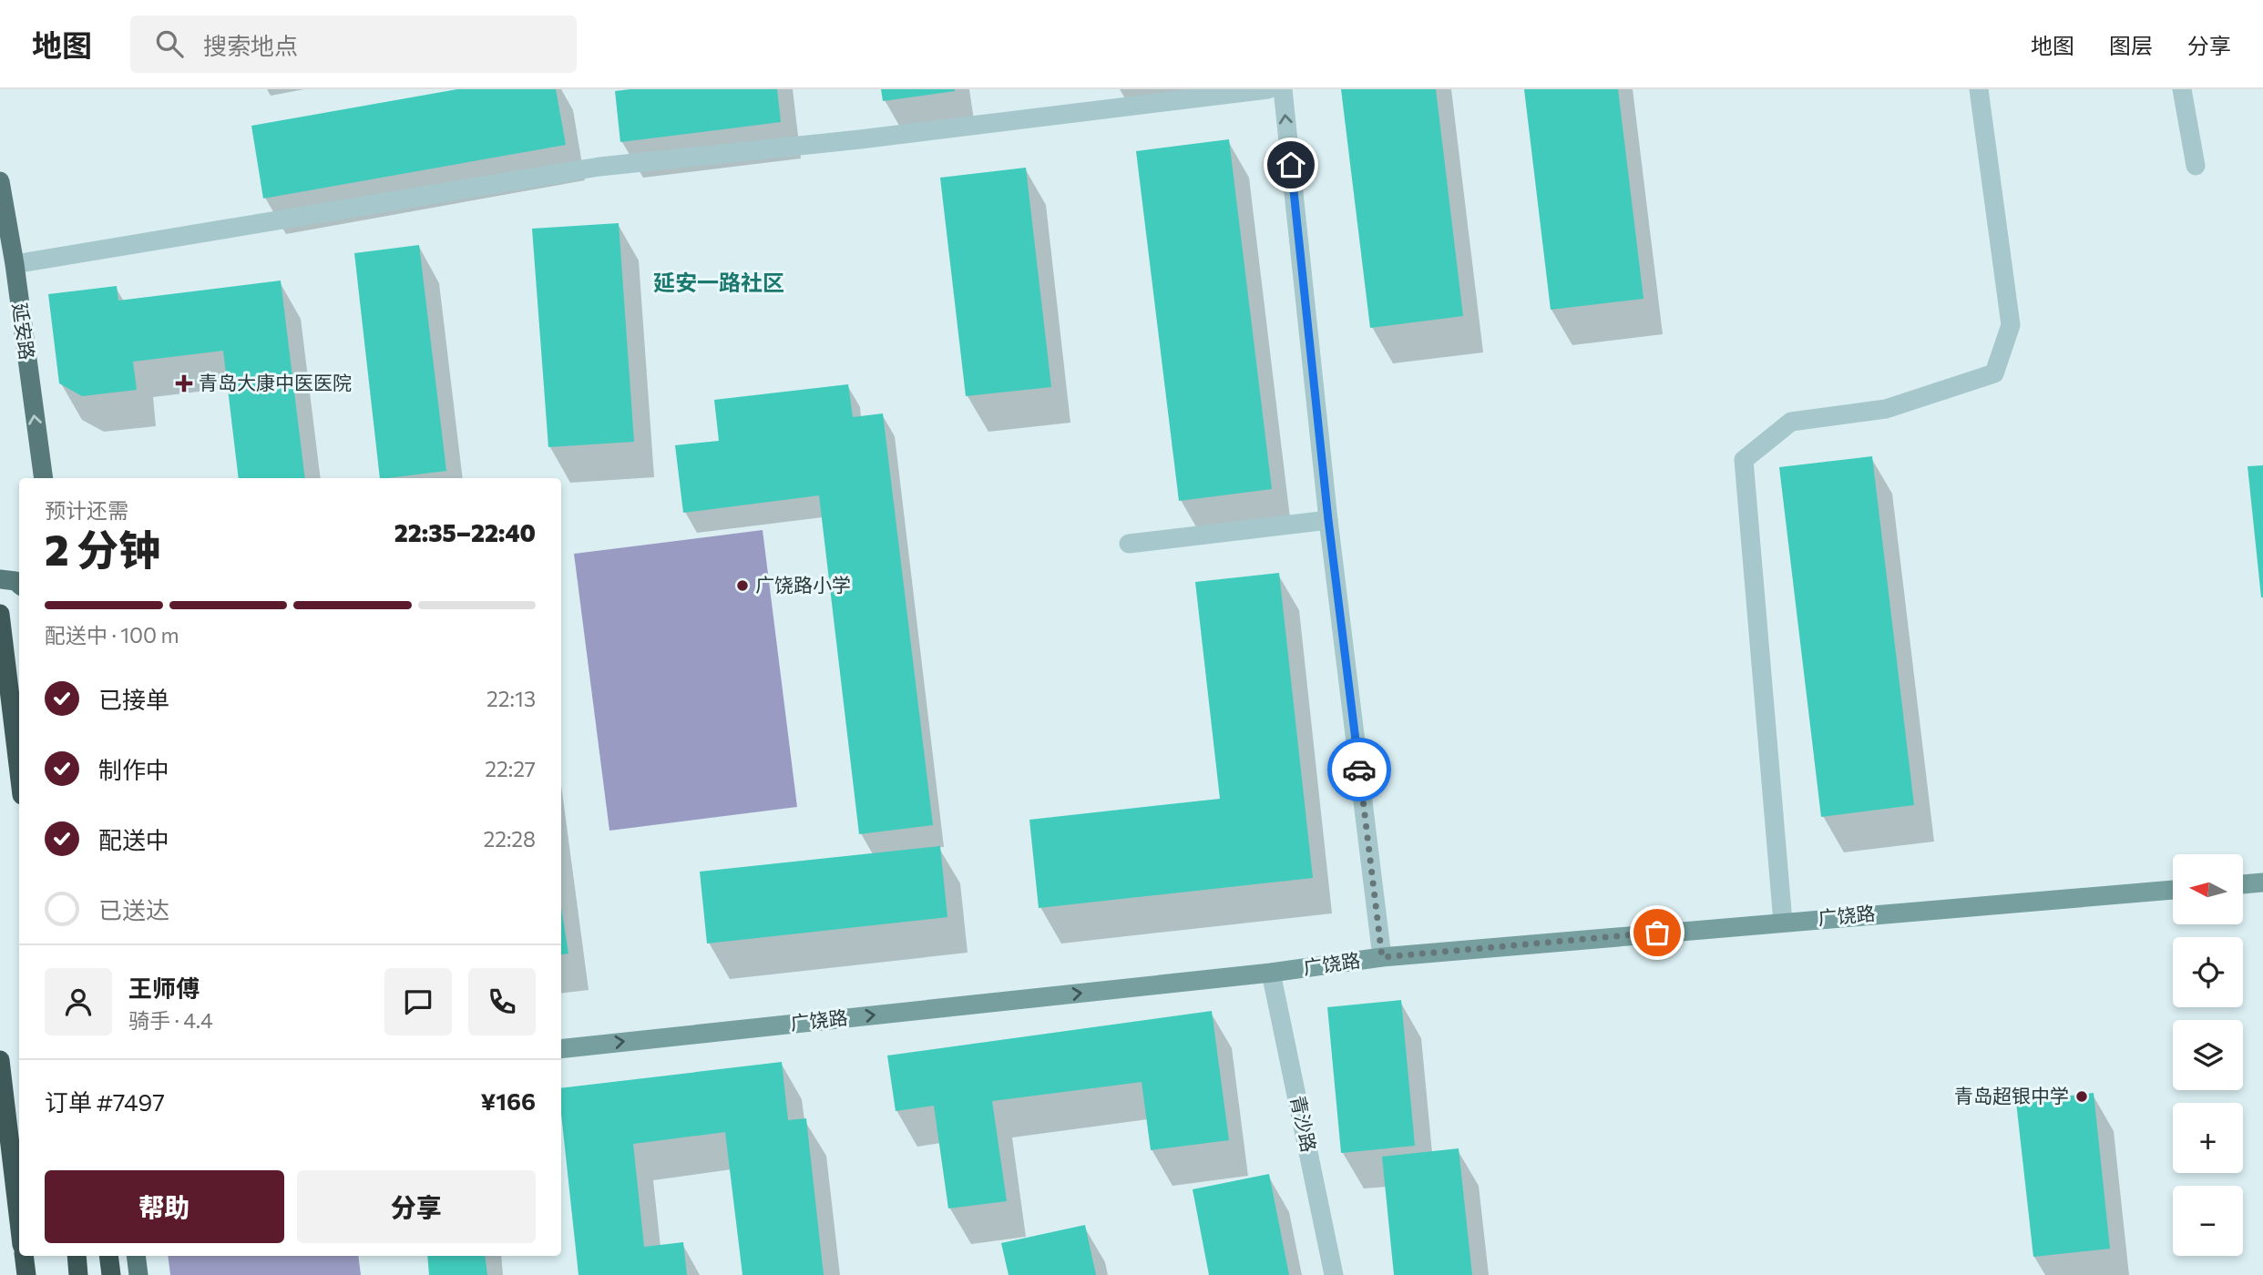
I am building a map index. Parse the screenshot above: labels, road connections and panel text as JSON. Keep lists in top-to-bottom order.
{
  "streets": {
    "main road": ["延安路"],
    "street": ["广饶路", "青沙路"]
  },
  "crossings": [
    ["广饶路", "青沙路"]
  ],
  "one_way": ["延安路", "广饶路"],
  "districts": ["延安一路社区"],
  "places": {
    "health": ["青岛大康中医医院"],
    "other": ["广饶路小学", "青岛超银中学"]
  },
  "north": "left",
  "page": {
    "header": "地图",
    "search": "搜索地点",
    "nav": ["地图", "图层", "分享"],
    "heading": ["2 分钟", "预计还需", "22:35–22:40"],
    "panel": [
      "王师傅",
      "骑手 · 4.4",
      "订单 #7497",
      "¥166"
    ],
    "bar": "配送中 · 100 m",
    "list": [
      ["已接单", "22:13"],
      ["制作中", "22:27"],
      ["配送中", "22:28"],
      "已送达"
    ],
    "map_buttons": ["+", "−"],
    "buttons": ["帮助", "分享"]
  }
}
